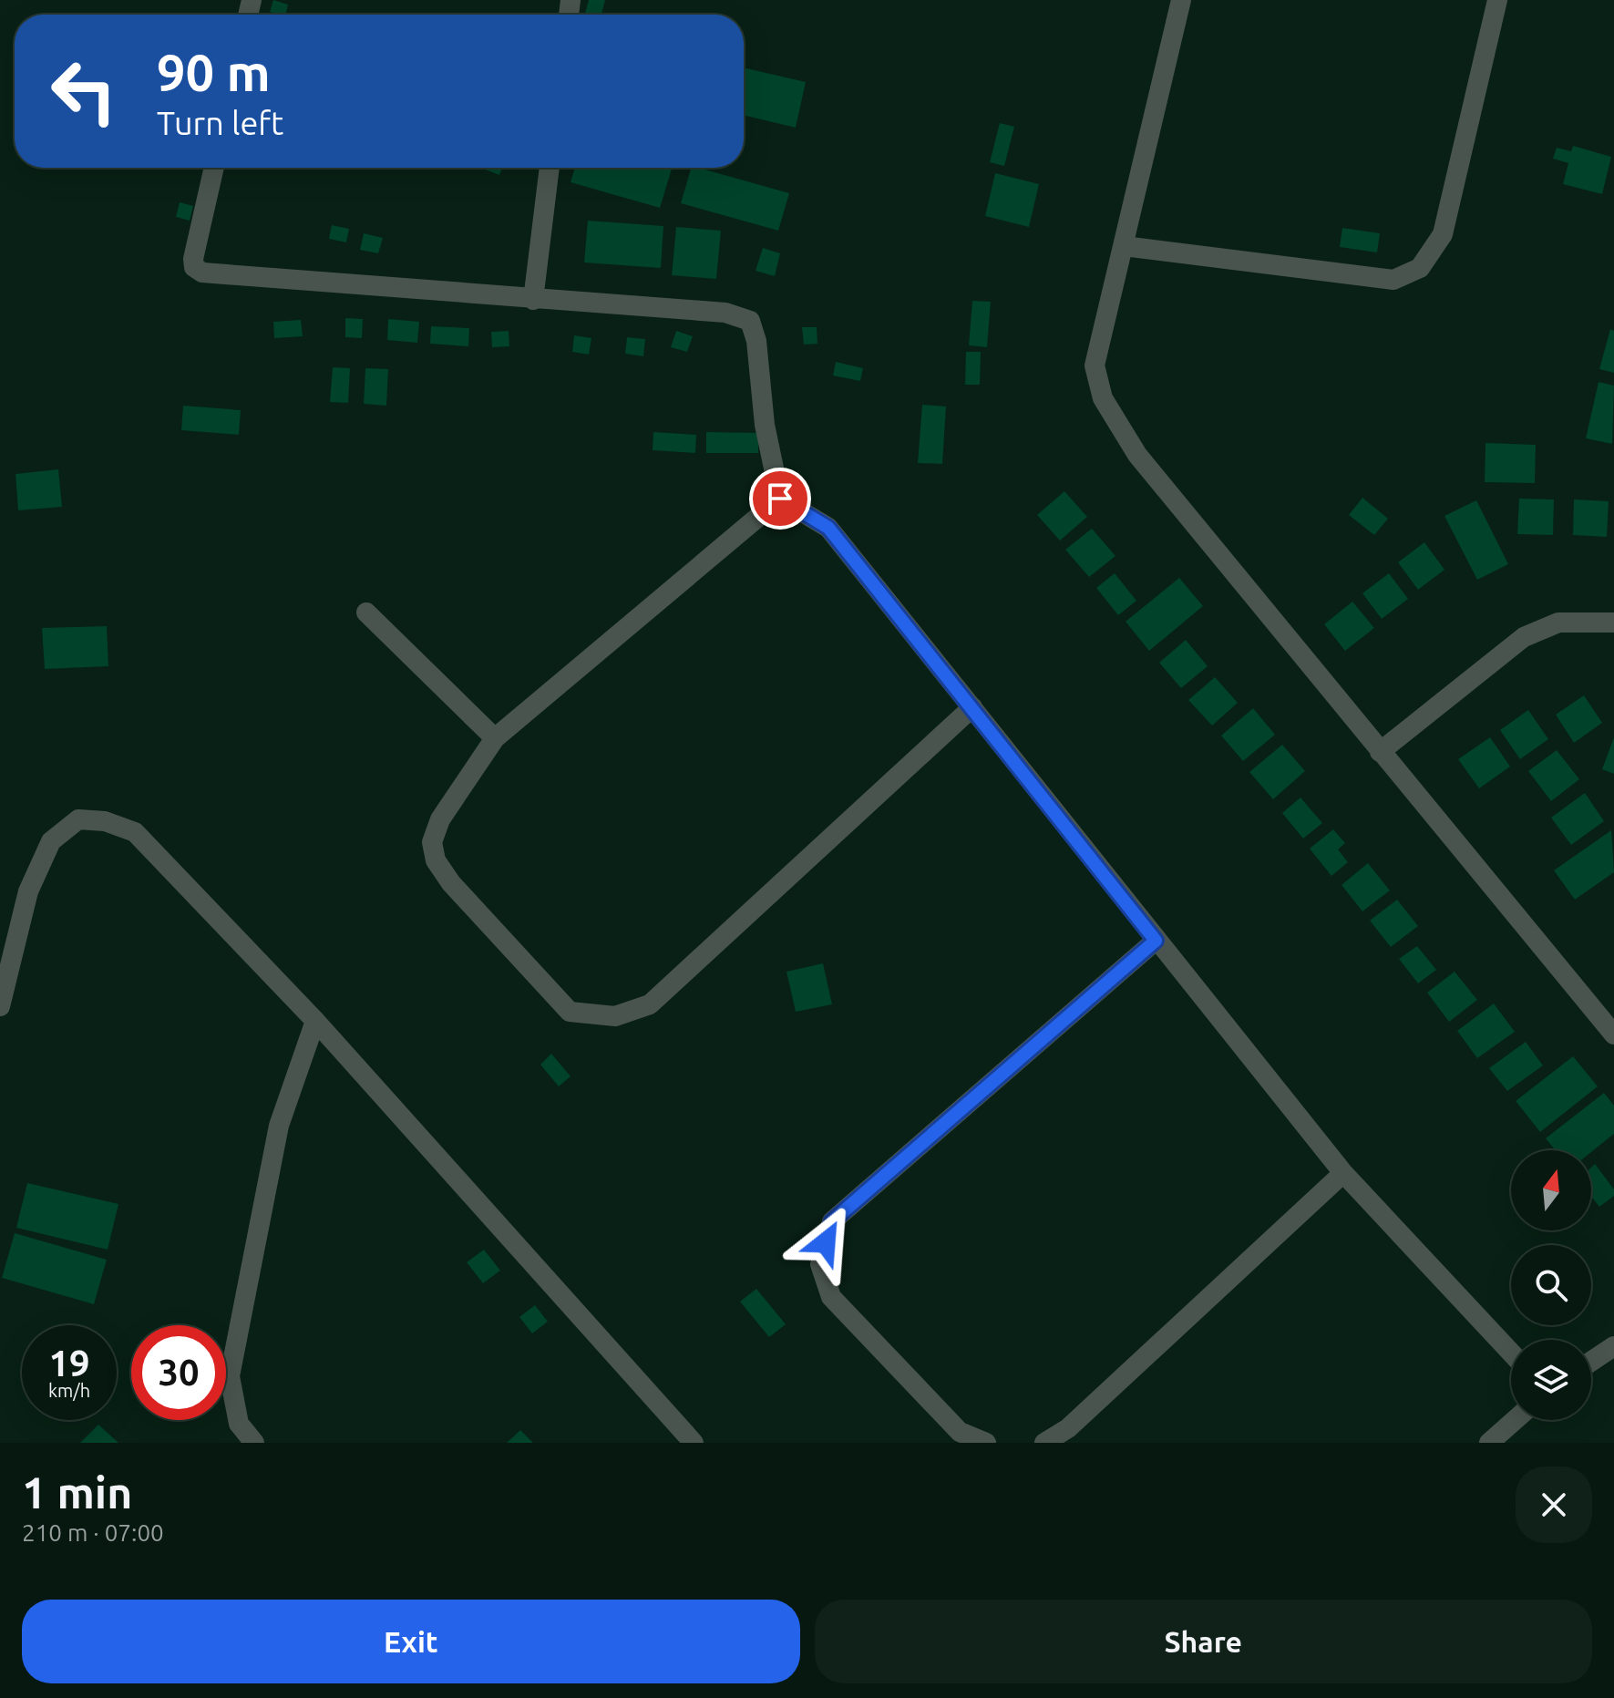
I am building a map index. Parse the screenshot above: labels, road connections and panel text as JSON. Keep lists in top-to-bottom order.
{
  "north": "top",
  "page": {
    "turn": ["90 m", "Turn left"],
    "speed": "19 km/h",
    "limit": "30",
    "heading": ["1 min", "210 m · 07:00"],
    "buttons": ["Exit", "Share"]
  }
}
